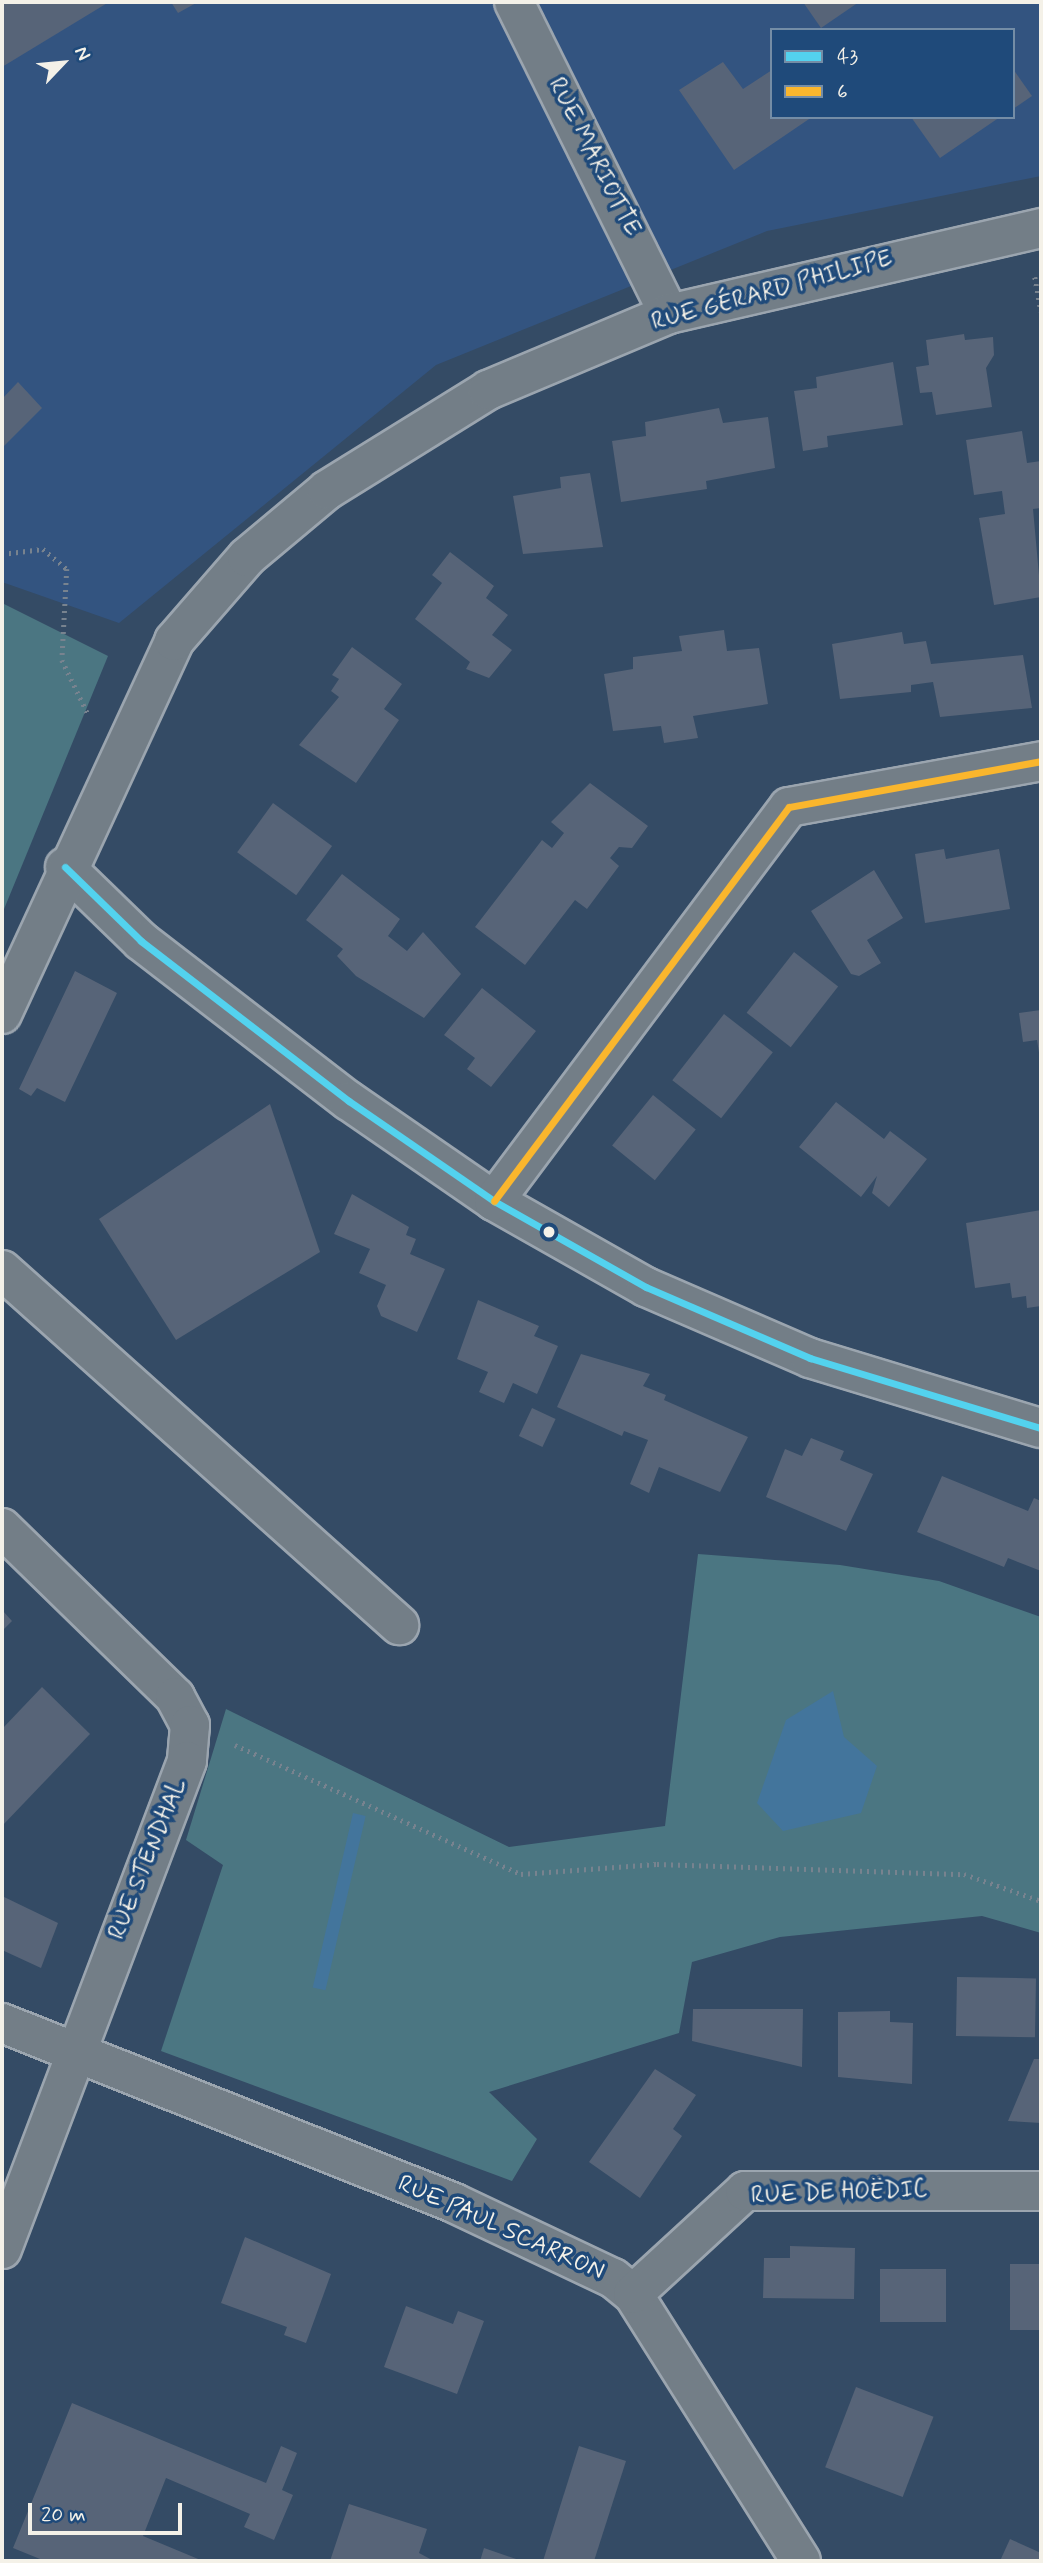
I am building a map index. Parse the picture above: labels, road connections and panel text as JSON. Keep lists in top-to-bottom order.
{
  "streets": {
    "street": [
      "RUE MARIOTTE",
      "RUE GÉRARD PHILIPE",
      "RUE STENDHAL",
      "RUE DE HOËDIC",
      "RUE PAUL SCARRON"
    ]
  },
  "crossings": [
    ["RUE MARIOTTE", "RUE GÉRARD PHILIPE"],
    ["RUE STENDHAL", "RUE PAUL SCARRON"],
    ["RUE DE HOËDIC", "RUE PAUL SCARRON"]
  ],
  "lines": ["transit line 6", "transit line 43"],
  "legend": ["43", "6"],
  "scale_bar": "20 m",
  "north": "top right"
}
